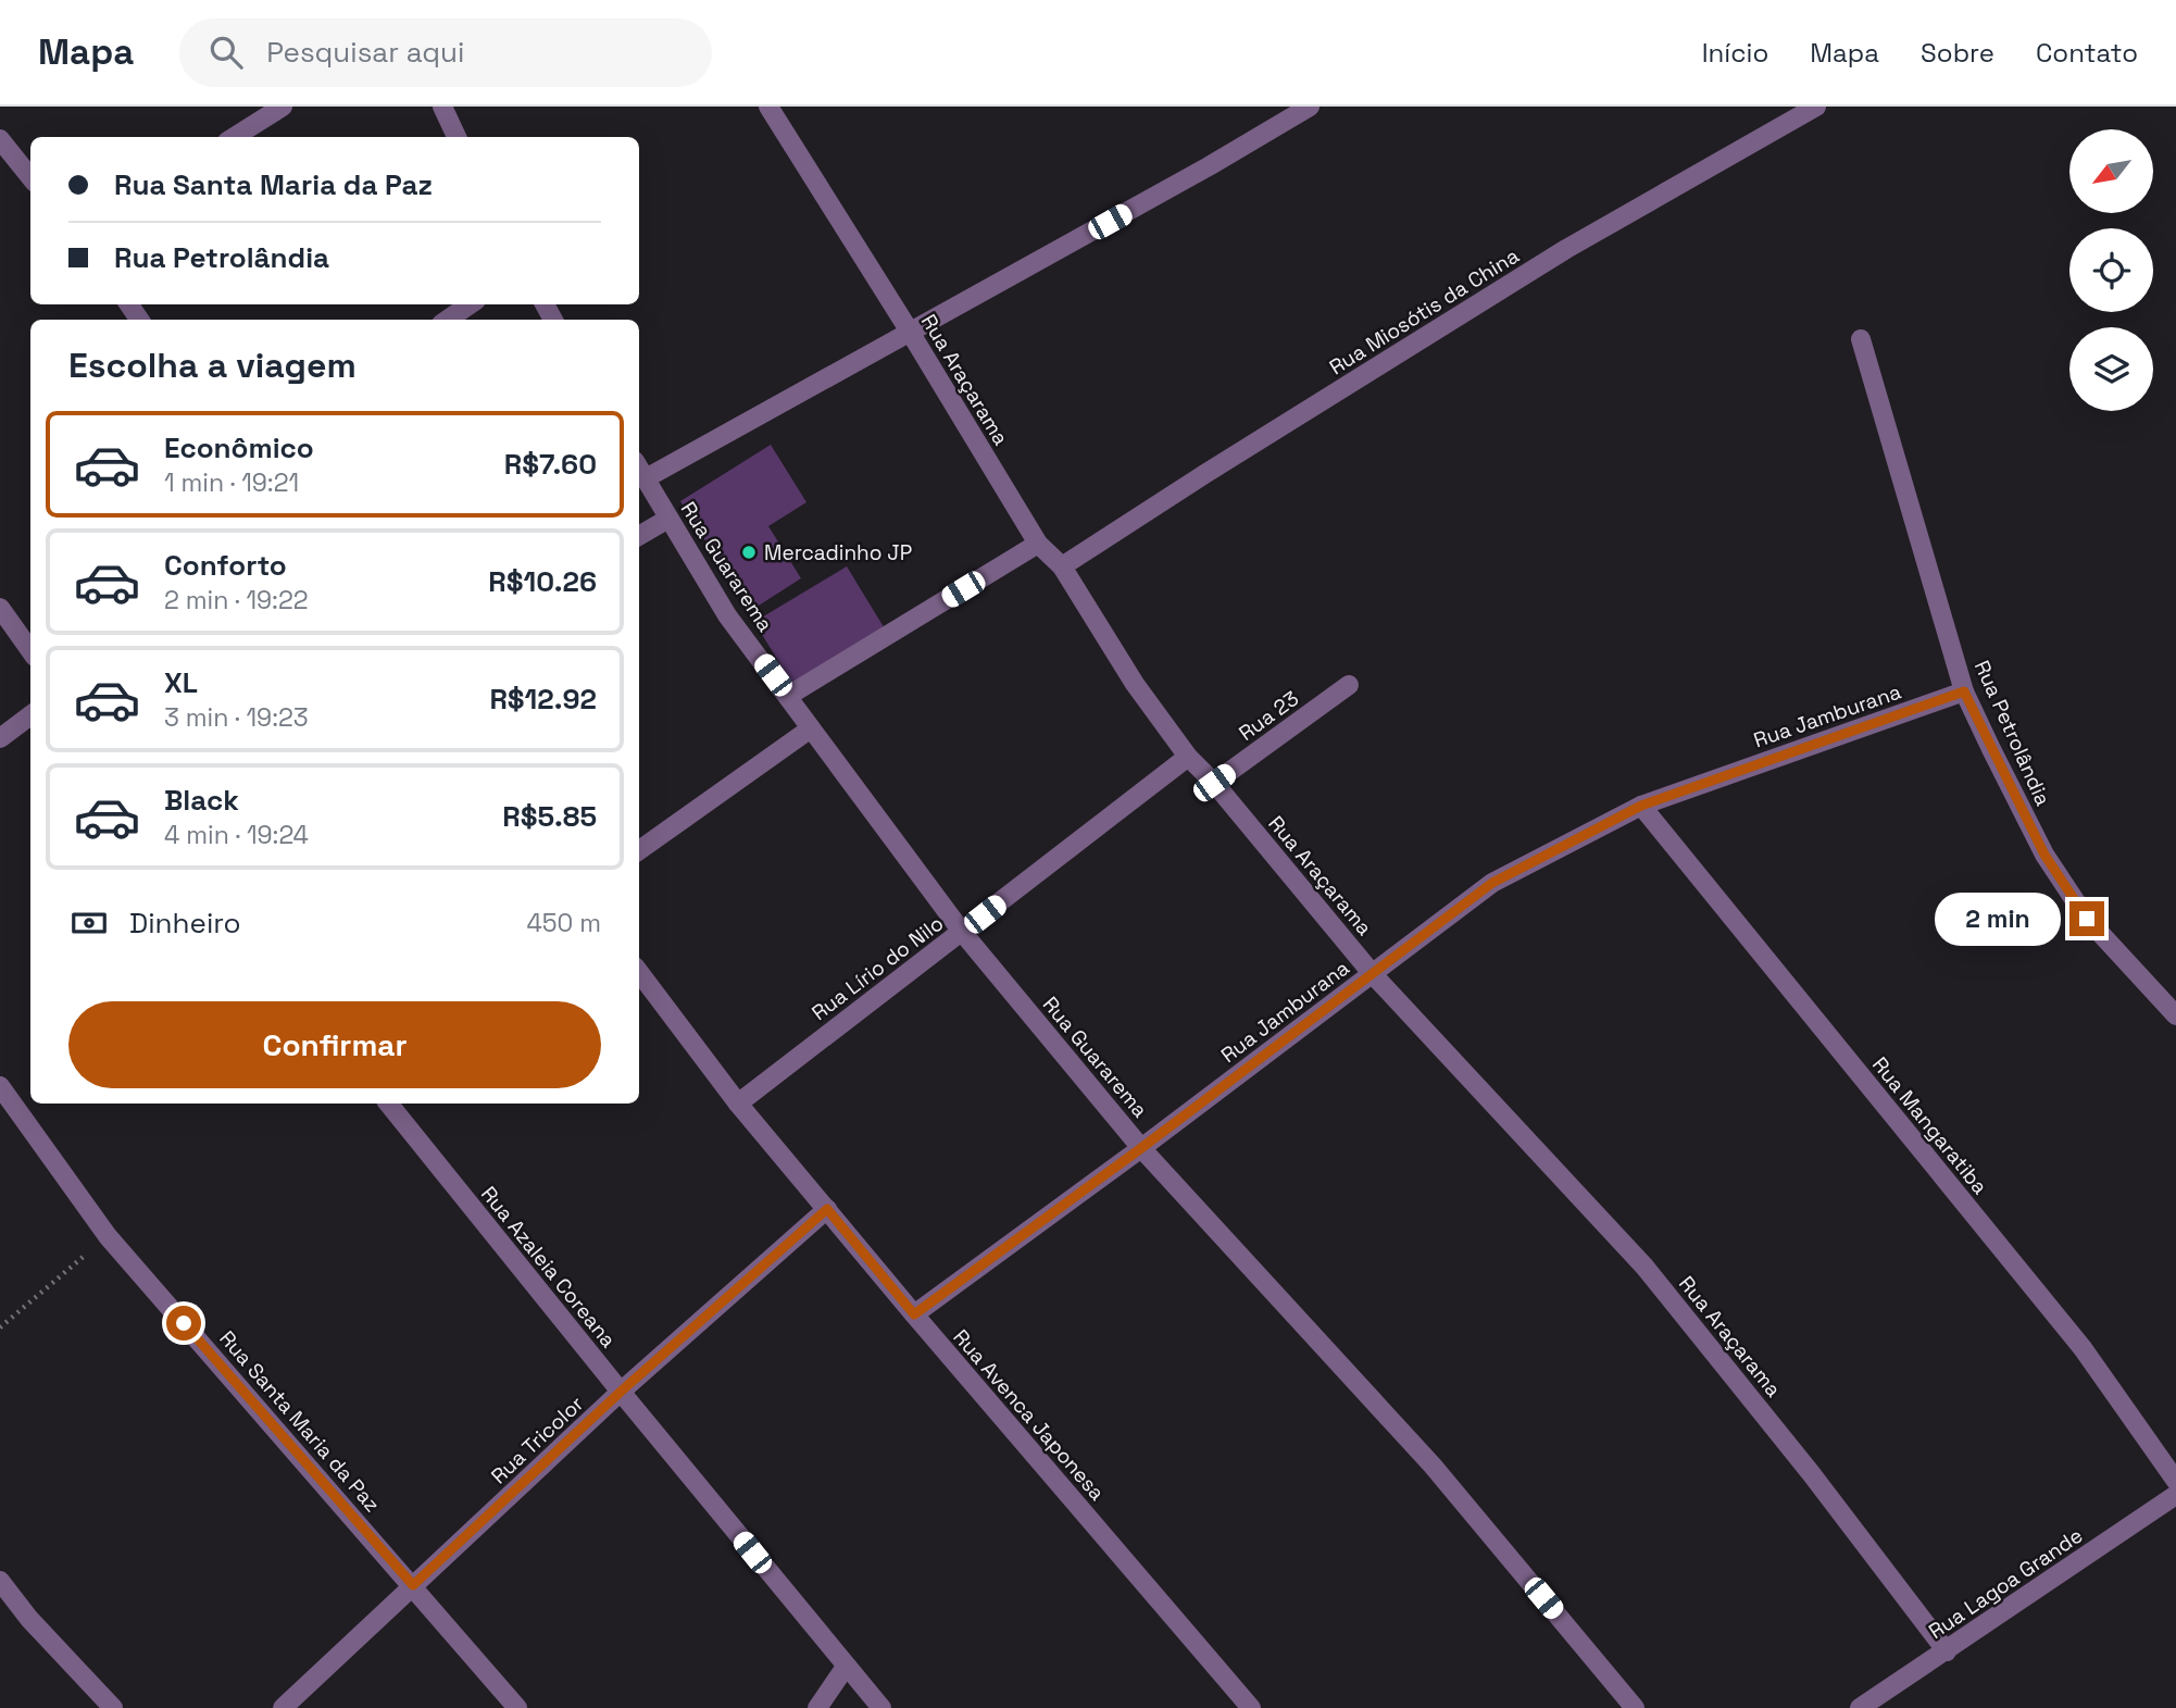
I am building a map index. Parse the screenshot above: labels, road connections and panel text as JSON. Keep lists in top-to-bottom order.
{
  "streets": {
    "street": [
      "Rua Miosótis da China",
      "Rua Araçarama",
      "Rua Guararema",
      "Rua 23",
      "Rua Jamburana",
      "Rua Petrolândia",
      "Rua Lírio do Nilo",
      "Rua Mangaratiba",
      "Rua Azaleia Coreana",
      "Rua Avenca Japonesa",
      "Rua Santa Maria da Paz",
      "Rua Tricolor",
      "Rua Lagoa Grande"
    ]
  },
  "crossings": [
    ["Rua Miosótis da China", "Rua Araçarama"],
    ["Rua Araçarama", "Rua 23"],
    ["Rua Araçarama", "Rua Jamburana"],
    ["Rua Araçarama", "Rua Lírio do Nilo"],
    ["Rua Araçarama", "Rua Lagoa Grande"],
    ["Rua Guararema", "Rua Jamburana"],
    ["Rua Guararema", "Rua Lírio do Nilo"],
    ["Rua Jamburana", "Rua Petrolândia"],
    ["Rua Jamburana", "Rua Mangaratiba"],
    ["Rua Jamburana", "Rua Avenca Japonesa"],
    ["Rua Lírio do Nilo", "Rua Avenca Japonesa"],
    ["Rua Azaleia Coreana", "Rua Tricolor"],
    ["Rua Avenca Japonesa", "Rua Tricolor"],
    ["Rua Santa Maria da Paz", "Rua Tricolor"]
  ],
  "places": ["Mercadinho JP"],
  "north": "bottom left",
  "page": {
    "header": "Mapa",
    "search": "Pesquisar aqui",
    "nav": [
      "Início",
      "Mapa",
      "Sobre",
      "Contato"
    ],
    "banner": ["Rua Santa Maria da Paz", "Rua Petrolândia"],
    "heading": "Escolha a viagem",
    "list": [
      {
        "name": "Econômico",
        "note": "1 min · 19:21",
        "value": "R$7.60"
      },
      {
        "name": "Conforto",
        "note": "2 min · 19:22",
        "value": "R$10.26"
      },
      {
        "name": "XL",
        "note": "3 min · 19:23",
        "value": "R$12.92"
      },
      {
        "name": "Black",
        "note": "4 min · 19:24",
        "value": "R$5.85"
      }
    ],
    "pay": ["Dinheiro", "450 m"],
    "bubble": "2 min",
    "buttons": "Confirmar"
  }
}
